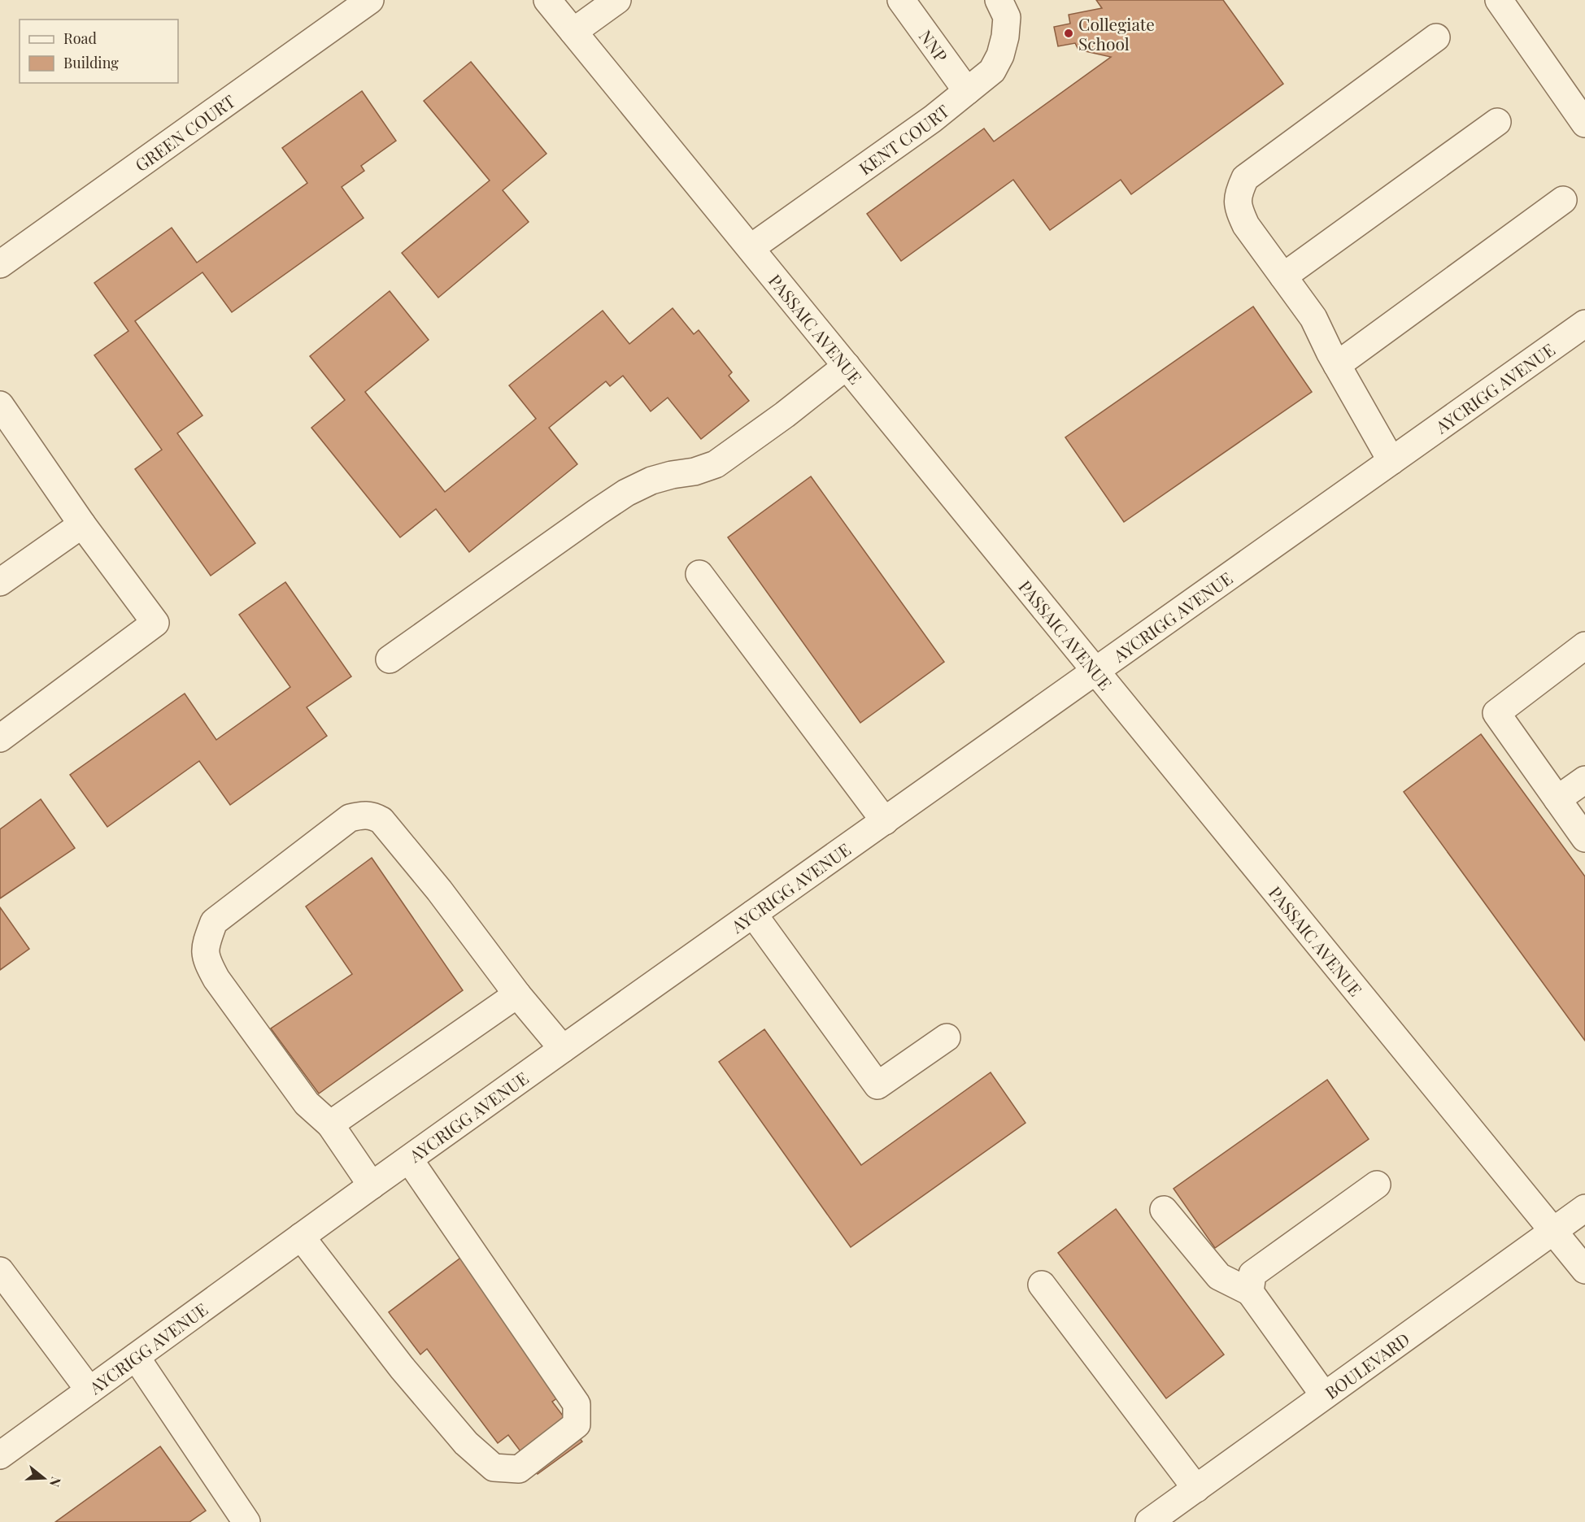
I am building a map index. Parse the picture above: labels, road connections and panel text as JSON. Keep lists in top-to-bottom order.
{
  "streets": {
    "street": [
      "NNP",
      "GREEN COURT",
      "KENT COURT",
      "PASSAIC AVENUE",
      "AYCRIGG AVENUE",
      "BOULEVARD"
    ]
  },
  "crossings": [
    ["NNP", "KENT COURT"],
    ["KENT COURT", "PASSAIC AVENUE"],
    ["PASSAIC AVENUE", "AYCRIGG AVENUE"],
    ["PASSAIC AVENUE", "BOULEVARD"]
  ],
  "places": ["Collegiate School"],
  "legend": ["Road", "Building"],
  "north": "right"
}
